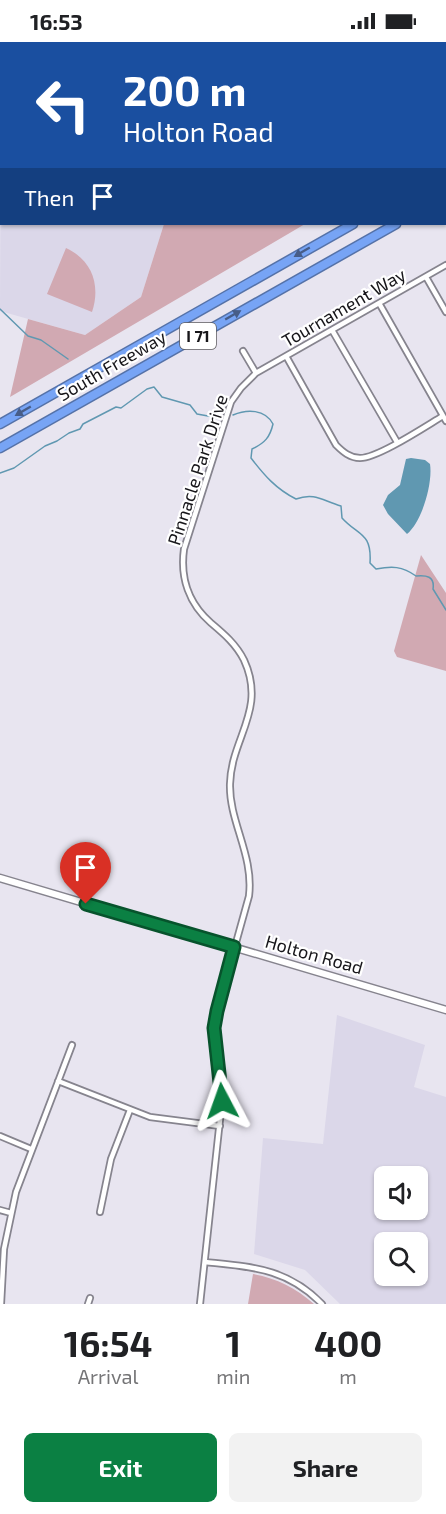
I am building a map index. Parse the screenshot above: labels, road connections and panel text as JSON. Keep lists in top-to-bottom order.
{
  "streets": {
    "highway": ["I 71", "South Freeway"],
    "street": ["Tournament Way", "Pinnacle Park Drive", "Holton Road"]
  },
  "crossings": [
    ["Tournament Way", "Pinnacle Park Drive"],
    ["Pinnacle Park Drive", "Holton Road"]
  ],
  "page": {
    "status": "16:53",
    "turn": ["200 m", "Holton Road"],
    "then": "Then",
    "eta": [
      "16:54",
      "Arrival",
      "1",
      "min",
      "400",
      "m"
    ],
    "buttons": ["Exit", "Share"]
  }
}
